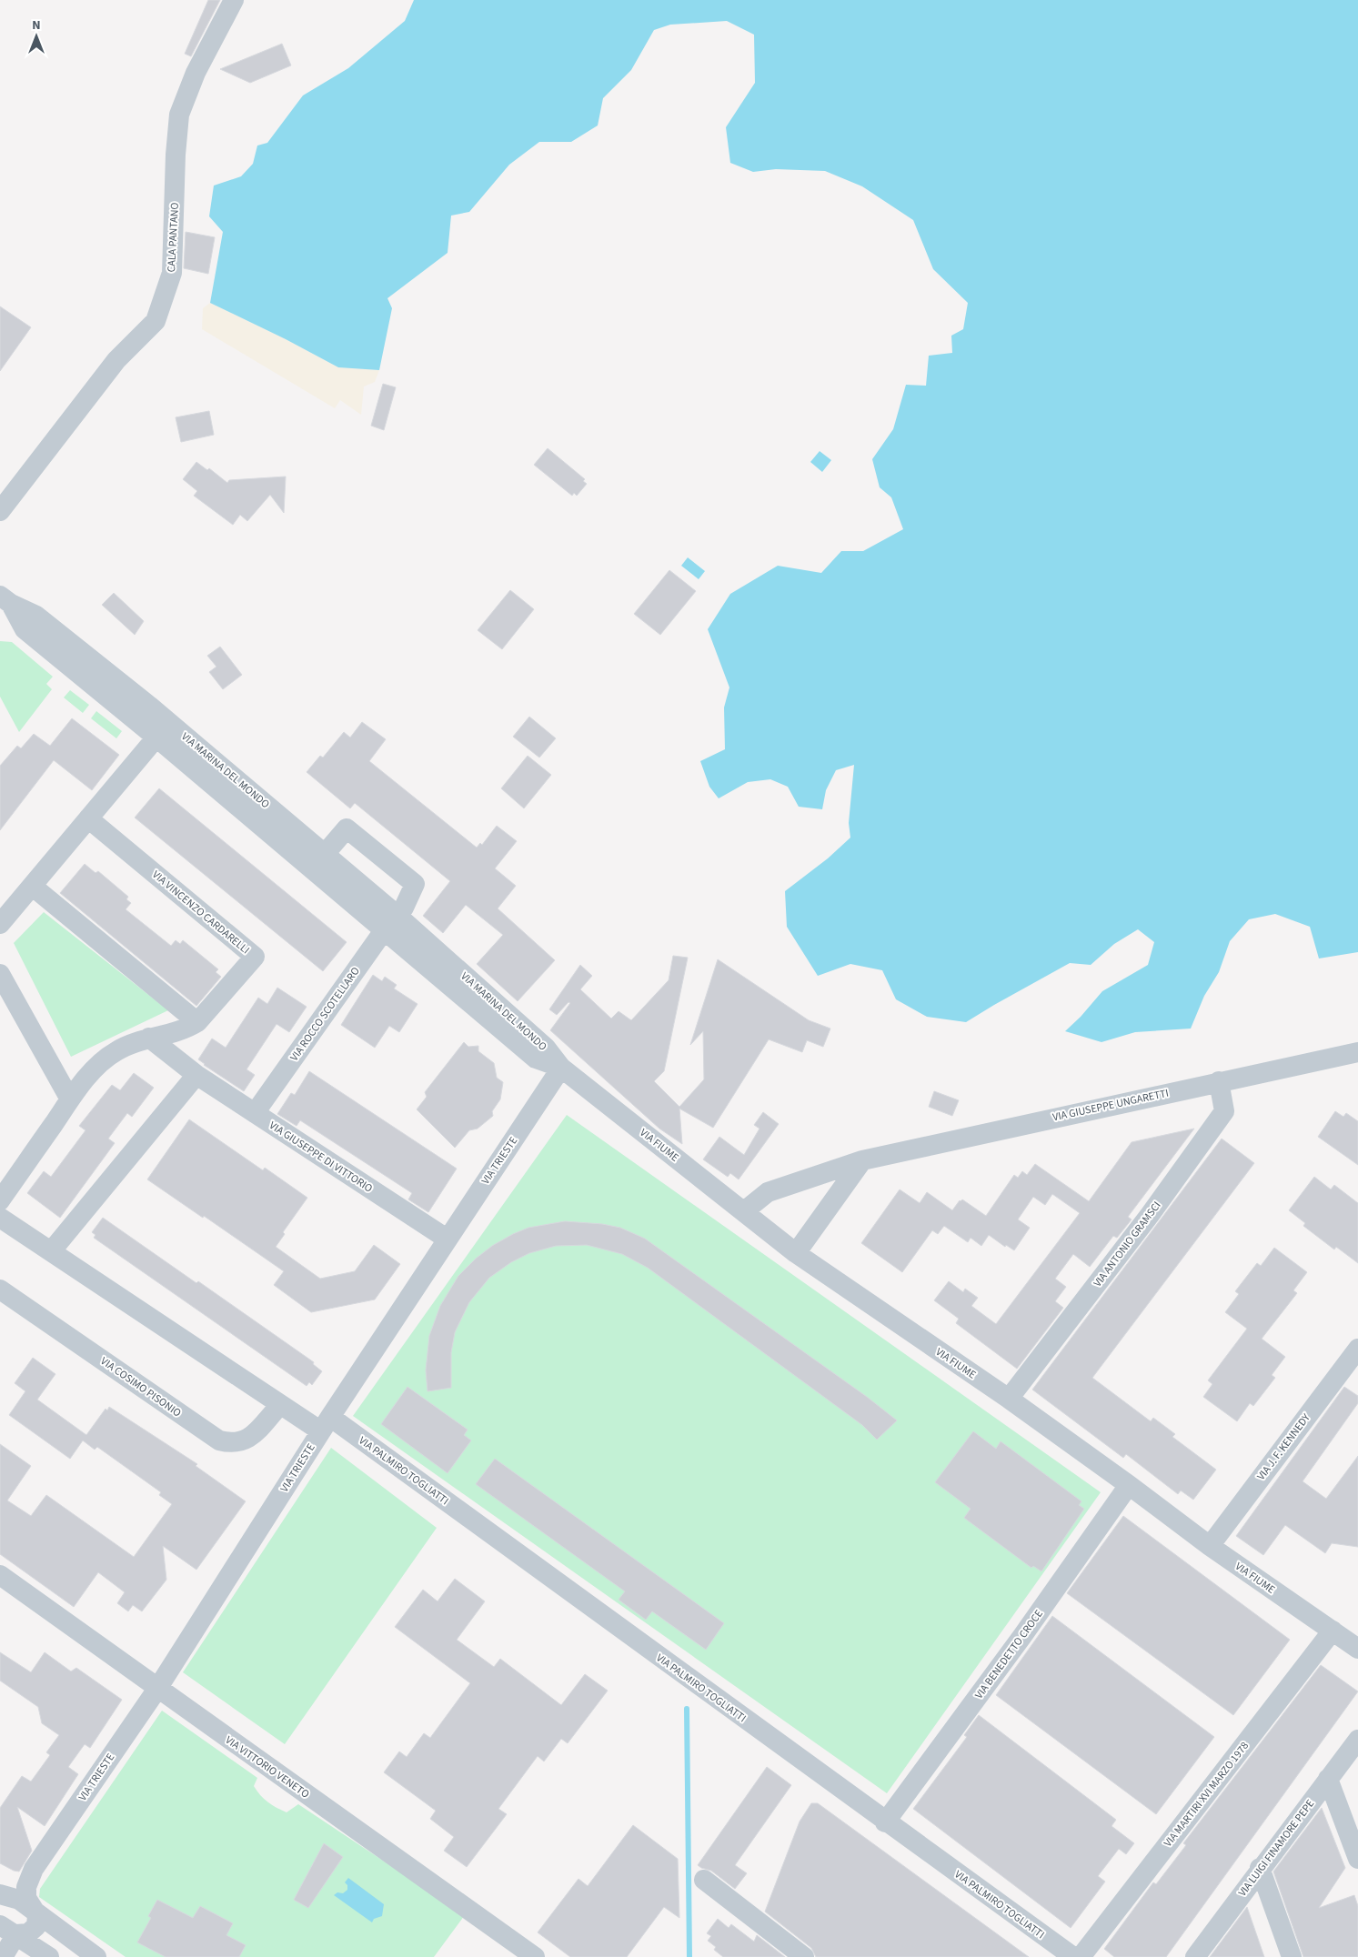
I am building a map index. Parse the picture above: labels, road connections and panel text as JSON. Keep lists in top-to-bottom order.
{
  "streets": {
    "street": [
      "CALA PANTANO",
      "VIA MARINA DEL MONDO",
      "VIA VINCENZO CARDARELLI",
      "VIA ROCCO SCOTELLARO",
      "VIA GIUSEPPE UNGARETTI",
      "VIA FIUME",
      "VIA GIUSEPPE DI VITTORIO",
      "VIA TRIESTE",
      "VIA ANTONIO GRAMSCI",
      "VIA COSIMO PISONIO",
      "VIA J. F. KENNEDY",
      "VIA PALMIRO TOGLIATTI",
      "VIA BENEDETTO CROCE",
      "VIA VITTORIO VENETO",
      "VIA MARTIRI XVI MARZO 1978",
      "VIA LUIGI FINAMORE PEPE"
    ]
  },
  "crossings": [
    ["VIA MARINA DEL MONDO", "VIA ROCCO SCOTELLARO"],
    ["VIA MARINA DEL MONDO", "VIA FIUME"],
    ["VIA MARINA DEL MONDO", "VIA TRIESTE"],
    ["VIA VINCENZO CARDARELLI", "VIA GIUSEPPE DI VITTORIO"],
    ["VIA ROCCO SCOTELLARO", "VIA GIUSEPPE DI VITTORIO"],
    ["VIA GIUSEPPE UNGARETTI", "VIA FIUME"],
    ["VIA GIUSEPPE UNGARETTI", "VIA ANTONIO GRAMSCI"],
    ["VIA FIUME", "VIA TRIESTE"],
    ["VIA FIUME", "VIA ANTONIO GRAMSCI"],
    ["VIA FIUME", "VIA J. F. KENNEDY"],
    ["VIA FIUME", "VIA BENEDETTO CROCE"],
    ["VIA FIUME", "VIA MARTIRI XVI MARZO 1978"],
    ["VIA GIUSEPPE DI VITTORIO", "VIA TRIESTE"],
    ["VIA TRIESTE", "VIA PALMIRO TOGLIATTI"],
    ["VIA TRIESTE", "VIA VITTORIO VENETO"],
    ["VIA PALMIRO TOGLIATTI", "VIA BENEDETTO CROCE"]
  ],
  "north": "top"
}
